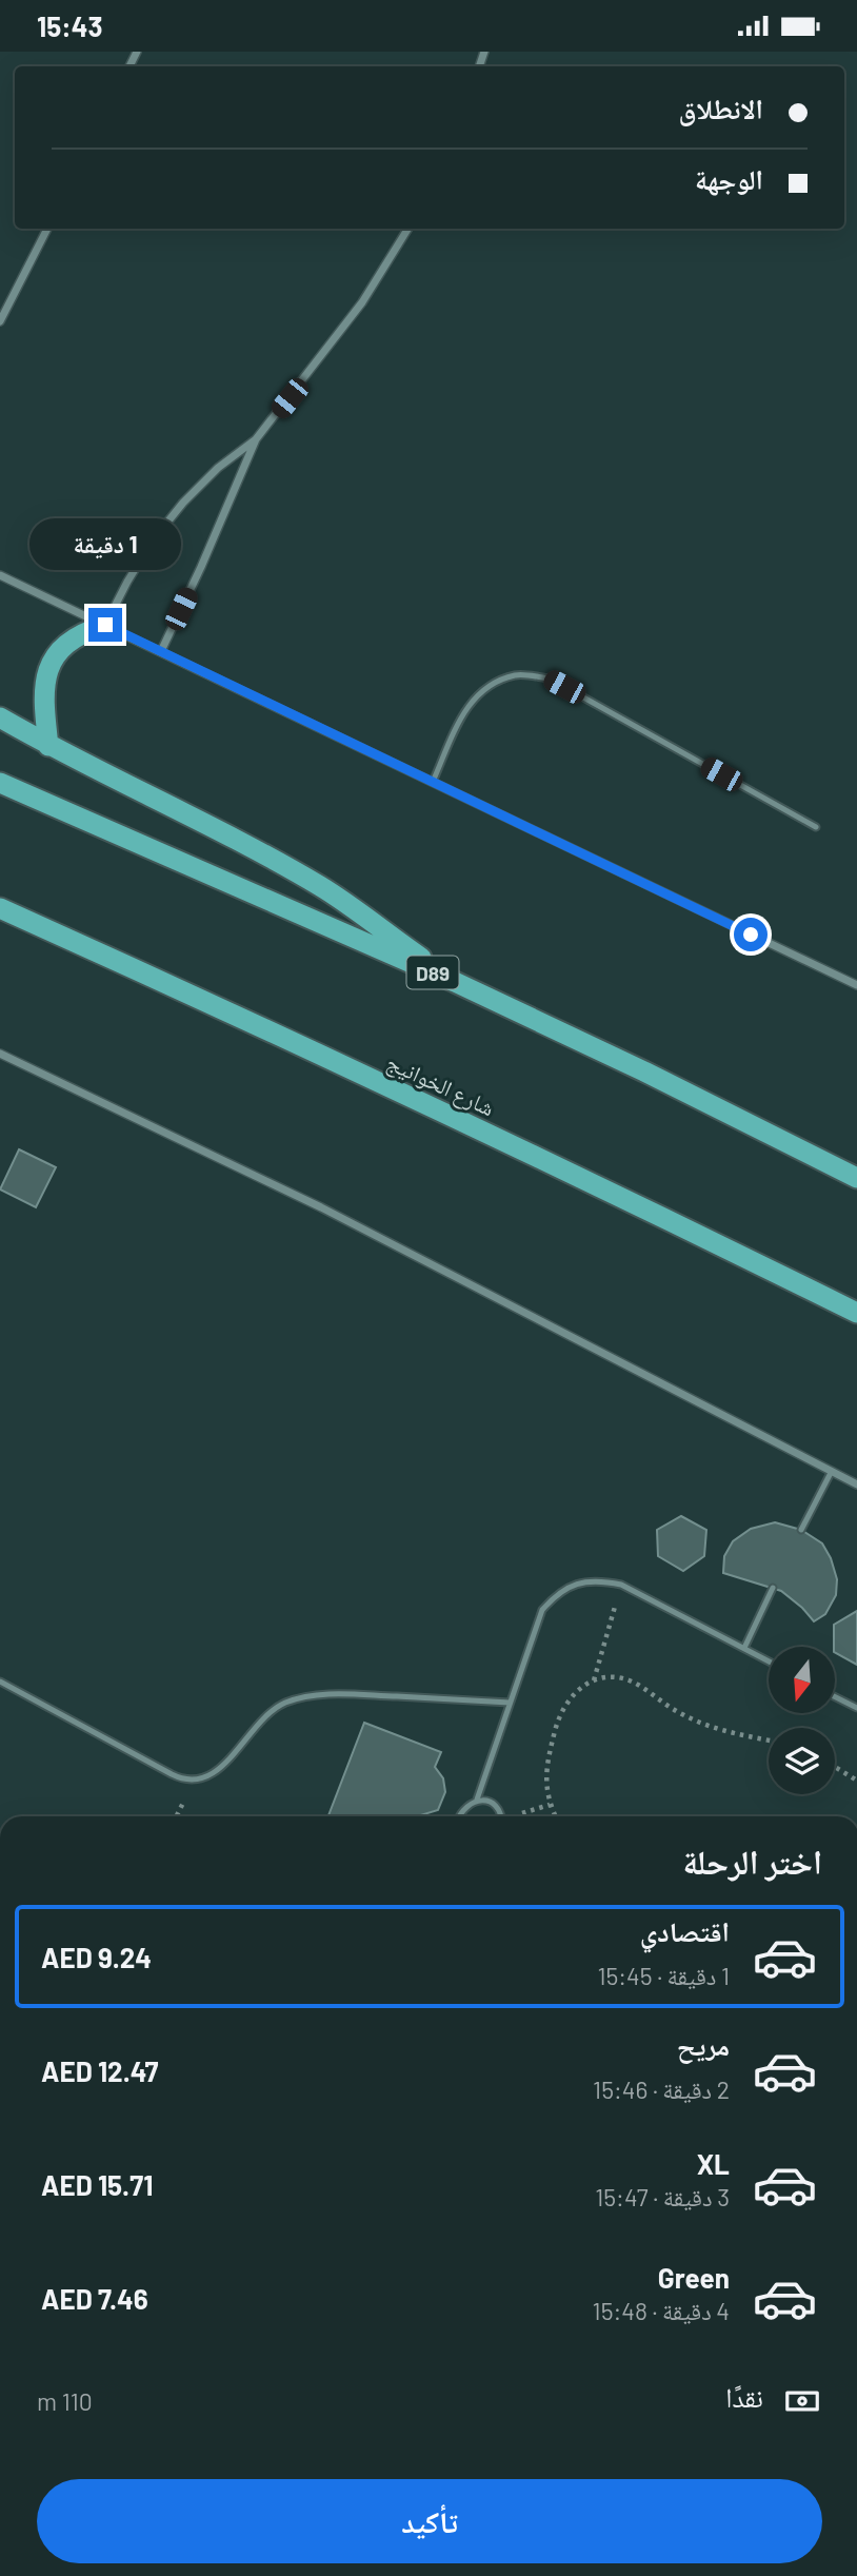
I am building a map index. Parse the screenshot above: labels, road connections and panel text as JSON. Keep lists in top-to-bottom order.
{
  "streets": {
    "highway": ["D89", "شارع الخوانيج"]
  },
  "north": "bottom",
  "page": {
    "status": "15:43",
    "banner": ["الانطلاق", "الوجهة"],
    "bubble": "1 دقيقة",
    "heading": "اختر الرحلة",
    "list": [
      {
        "name": "اقتصادي",
        "note": "1 دقيقة · 15:45",
        "value": "AED 9.24"
      },
      {
        "name": "مريح",
        "note": "2 دقيقة · 15:46",
        "value": "AED 12.47"
      },
      {
        "name": "XL",
        "note": "3 دقيقة · 15:47",
        "value": "AED 15.71"
      },
      {
        "name": "Green",
        "note": "4 دقيقة · 15:48",
        "value": "AED 7.46"
      }
    ],
    "pay": ["نقدًا", "110 m"],
    "buttons": "تأكيد"
  }
}
